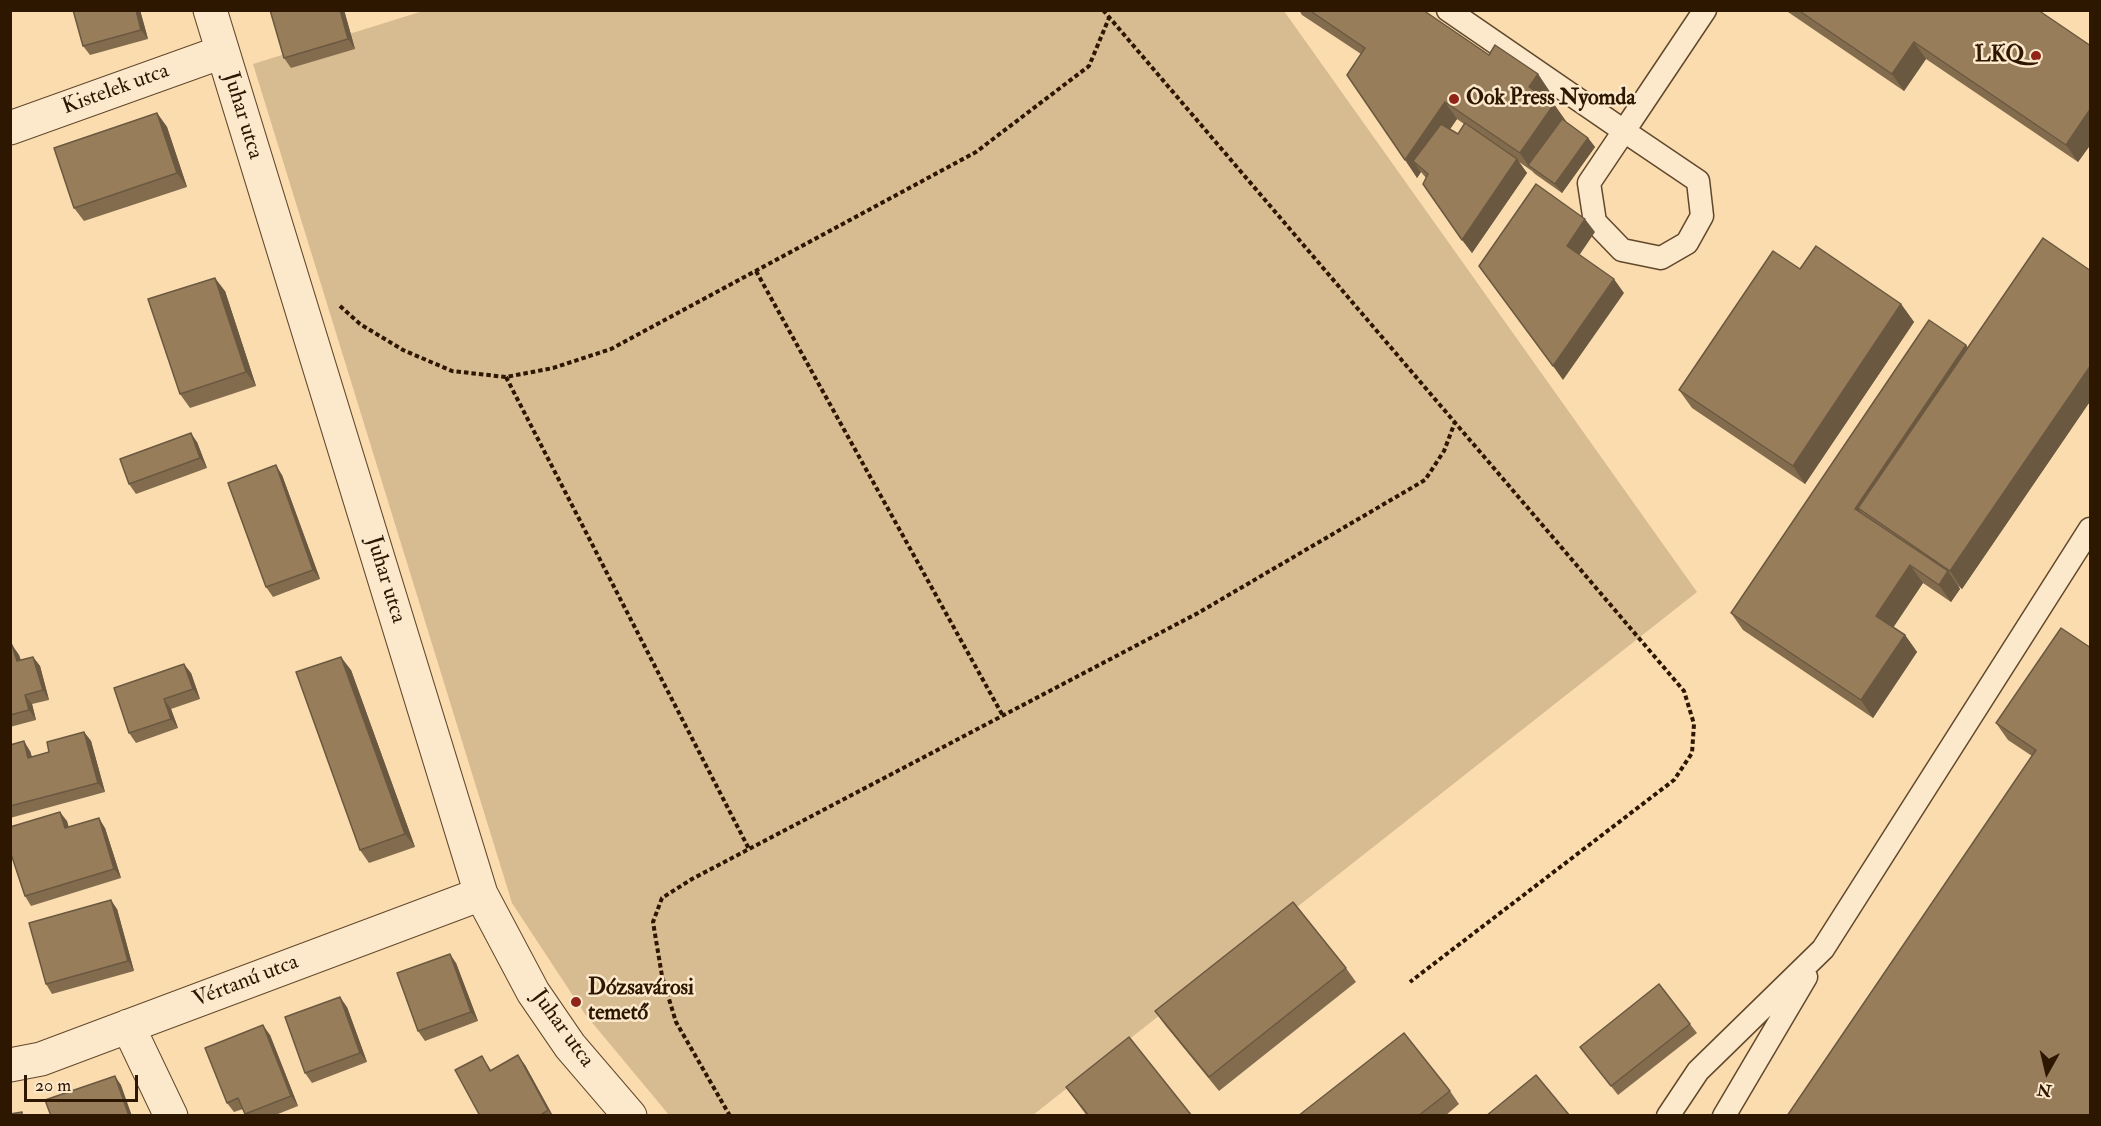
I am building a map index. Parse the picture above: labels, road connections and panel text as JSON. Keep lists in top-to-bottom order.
{
  "streets": {
    "street": ["Kistelek utca", "Juhar utca", "Vértanú utca"]
  },
  "crossings": [
    ["Kistelek utca", "Juhar utca"],
    ["Juhar utca", "Vértanú utca"]
  ],
  "places": ["LKQ", "Ook Press Nyomda", "Dózsavárosi temető"],
  "scale_bar": "20 m",
  "north": "bottom"
}
